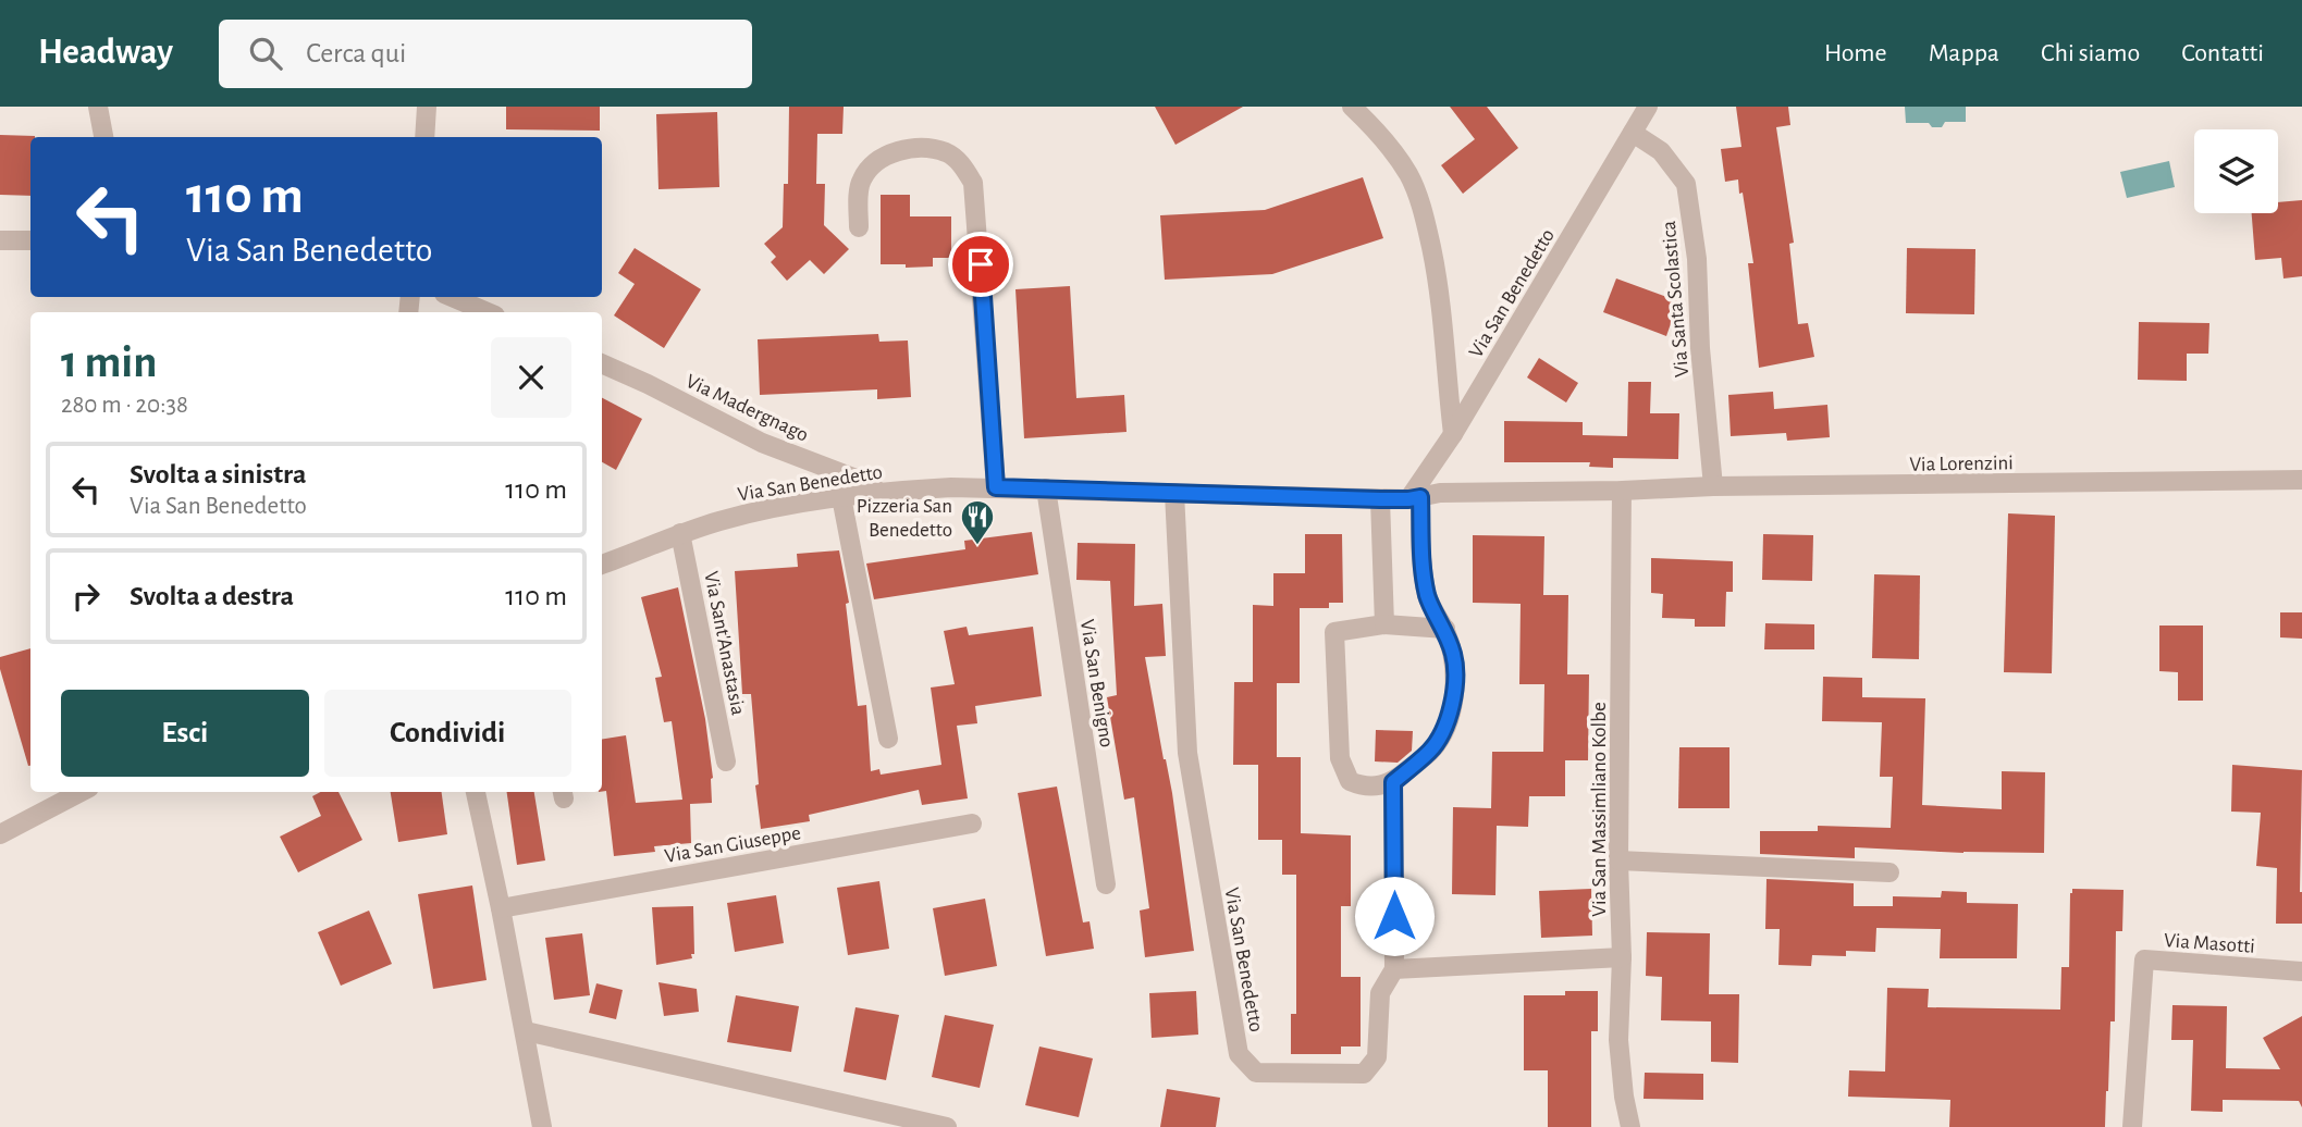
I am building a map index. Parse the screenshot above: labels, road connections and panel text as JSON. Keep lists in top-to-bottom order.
{
  "streets": {
    "street": [
      "Via San Benedetto",
      "Via Santa Scolastica",
      "Via Madergnago",
      "Via Lorenzini",
      "Via Sant'Anastasia",
      "Via San Benigno",
      "Via San Massimliano Kolbe",
      "Via San Giuseppe",
      "Via Masotti"
    ]
  },
  "crossings": [
    ["Via San Benedetto", "Via Santa Scolastica"],
    ["Via San Benedetto", "Via Madergnago"],
    ["Via San Benedetto", "Via Lorenzini"],
    ["Via San Benedetto", "Via Sant'Anastasia"],
    ["Via San Benedetto", "Via San Benigno"],
    ["Via Santa Scolastica", "Via Lorenzini"],
    ["Via Lorenzini", "Via San Massimliano Kolbe"]
  ],
  "places": {
    "restaurant": ["Pizzeria San Benedetto"]
  },
  "page": {
    "header": "Headway",
    "search": "Cerca qui",
    "nav": [
      "Home",
      "Mappa",
      "Chi siamo",
      "Contatti"
    ],
    "turn": ["110 m", "Via San Benedetto"],
    "heading": ["1 min", "280 m · 20:38"],
    "list": [
      {
        "name": "Svolta a sinistra",
        "note": "Via San Benedetto",
        "value": "110 m"
      },
      {
        "name": "Svolta a destra",
        "value": "110 m"
      }
    ],
    "buttons": ["Esci", "Condividi"]
  }
}
